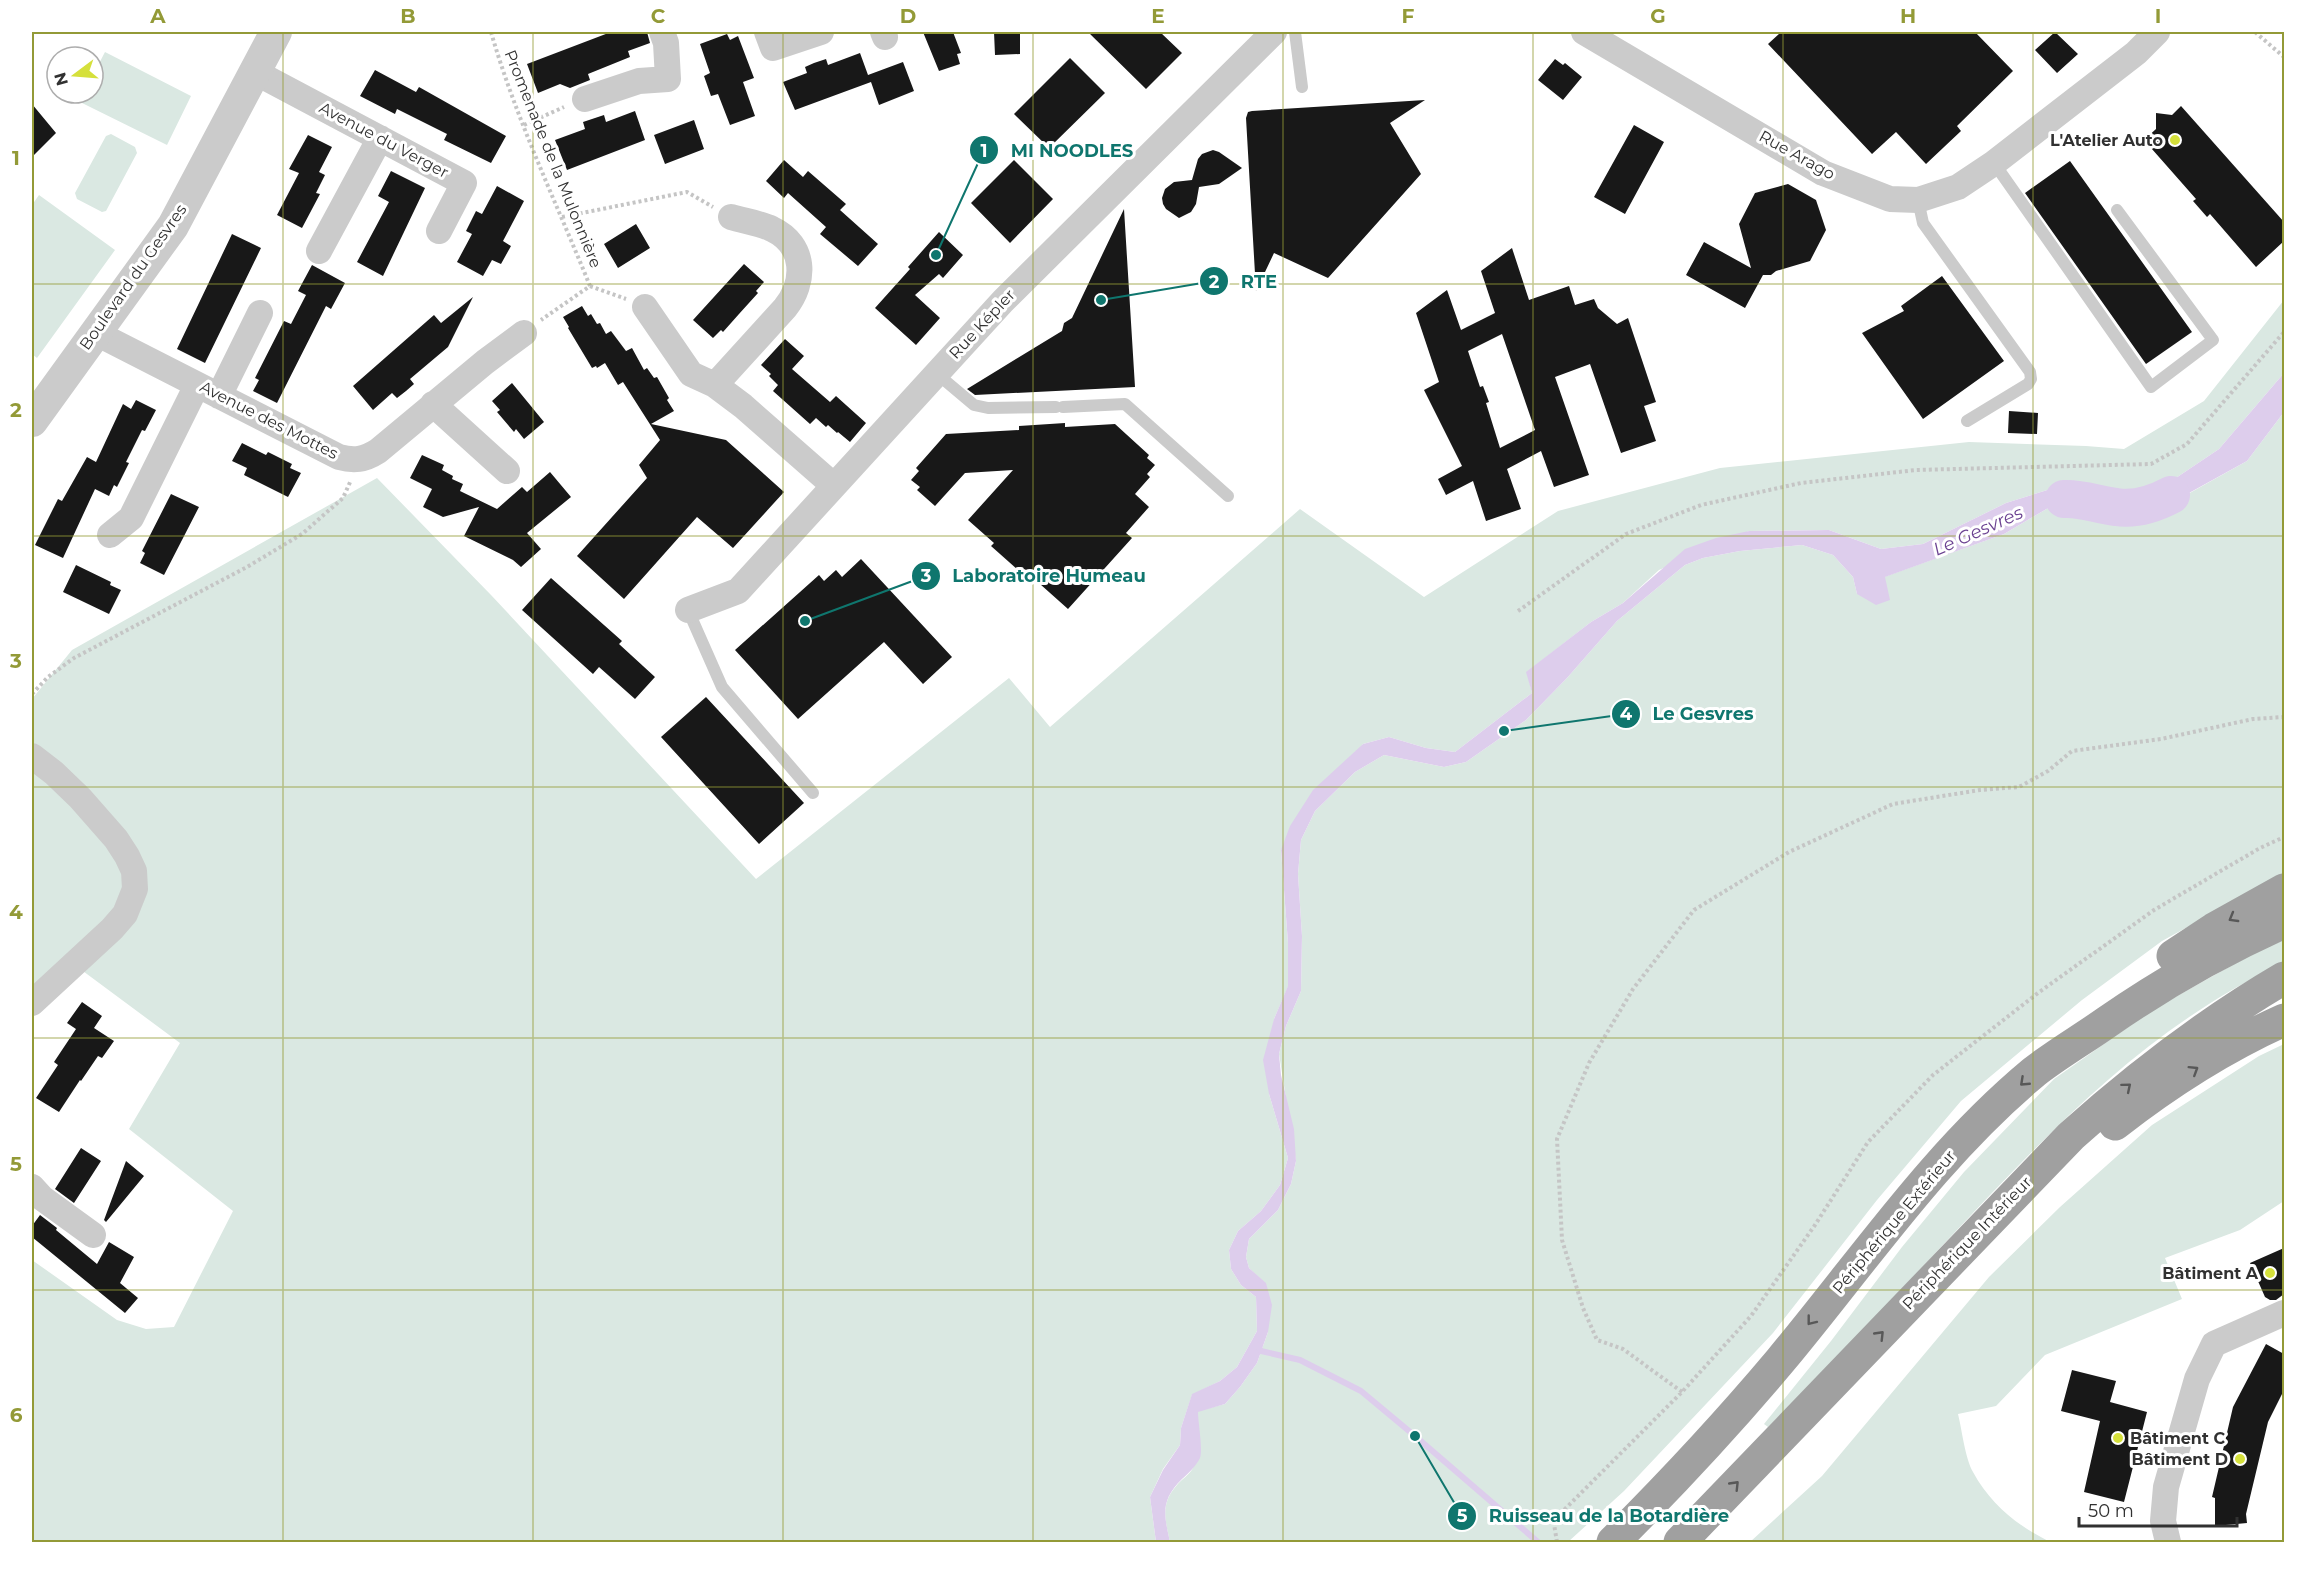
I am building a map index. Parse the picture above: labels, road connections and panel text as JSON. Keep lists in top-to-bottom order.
{
  "streets": {
    "highway": ["Périphérique Extérieur", "Périphérique Intérieur"],
    "street": [
      "Avenue du Verger",
      "Rue Arago",
      "Boulevard du Gesvres",
      "Rue Képler",
      "Avenue des Mottes"
    ],
    "path": ["Promenade de la Mulonnière"]
  },
  "crossings": [
    ["Avenue du Verger", "Boulevard du Gesvres"],
    ["Promenade de la Mulonnière", "Avenue des Mottes"],
    ["Boulevard du Gesvres", "Avenue des Mottes"]
  ],
  "water": ["Le Gesvres"],
  "places": [
    "L'Atelier Auto",
    "MI NOODLES",
    "RTE",
    "Laboratoire Humeau",
    "Le Gesvres",
    "Bâtiment A",
    "Ruisseau de la Botardière",
    "Bâtiment C",
    "Bâtiment D"
  ],
  "scale_bar": "50 m",
  "north": "left",
  "grid": {
    "columns": [
      "A",
      "B",
      "C",
      "D",
      "E",
      "F",
      "G",
      "H",
      "I"
    ],
    "rows": [
      "1",
      "2",
      "3",
      "4",
      "5",
      "6"
    ]
  }
}
